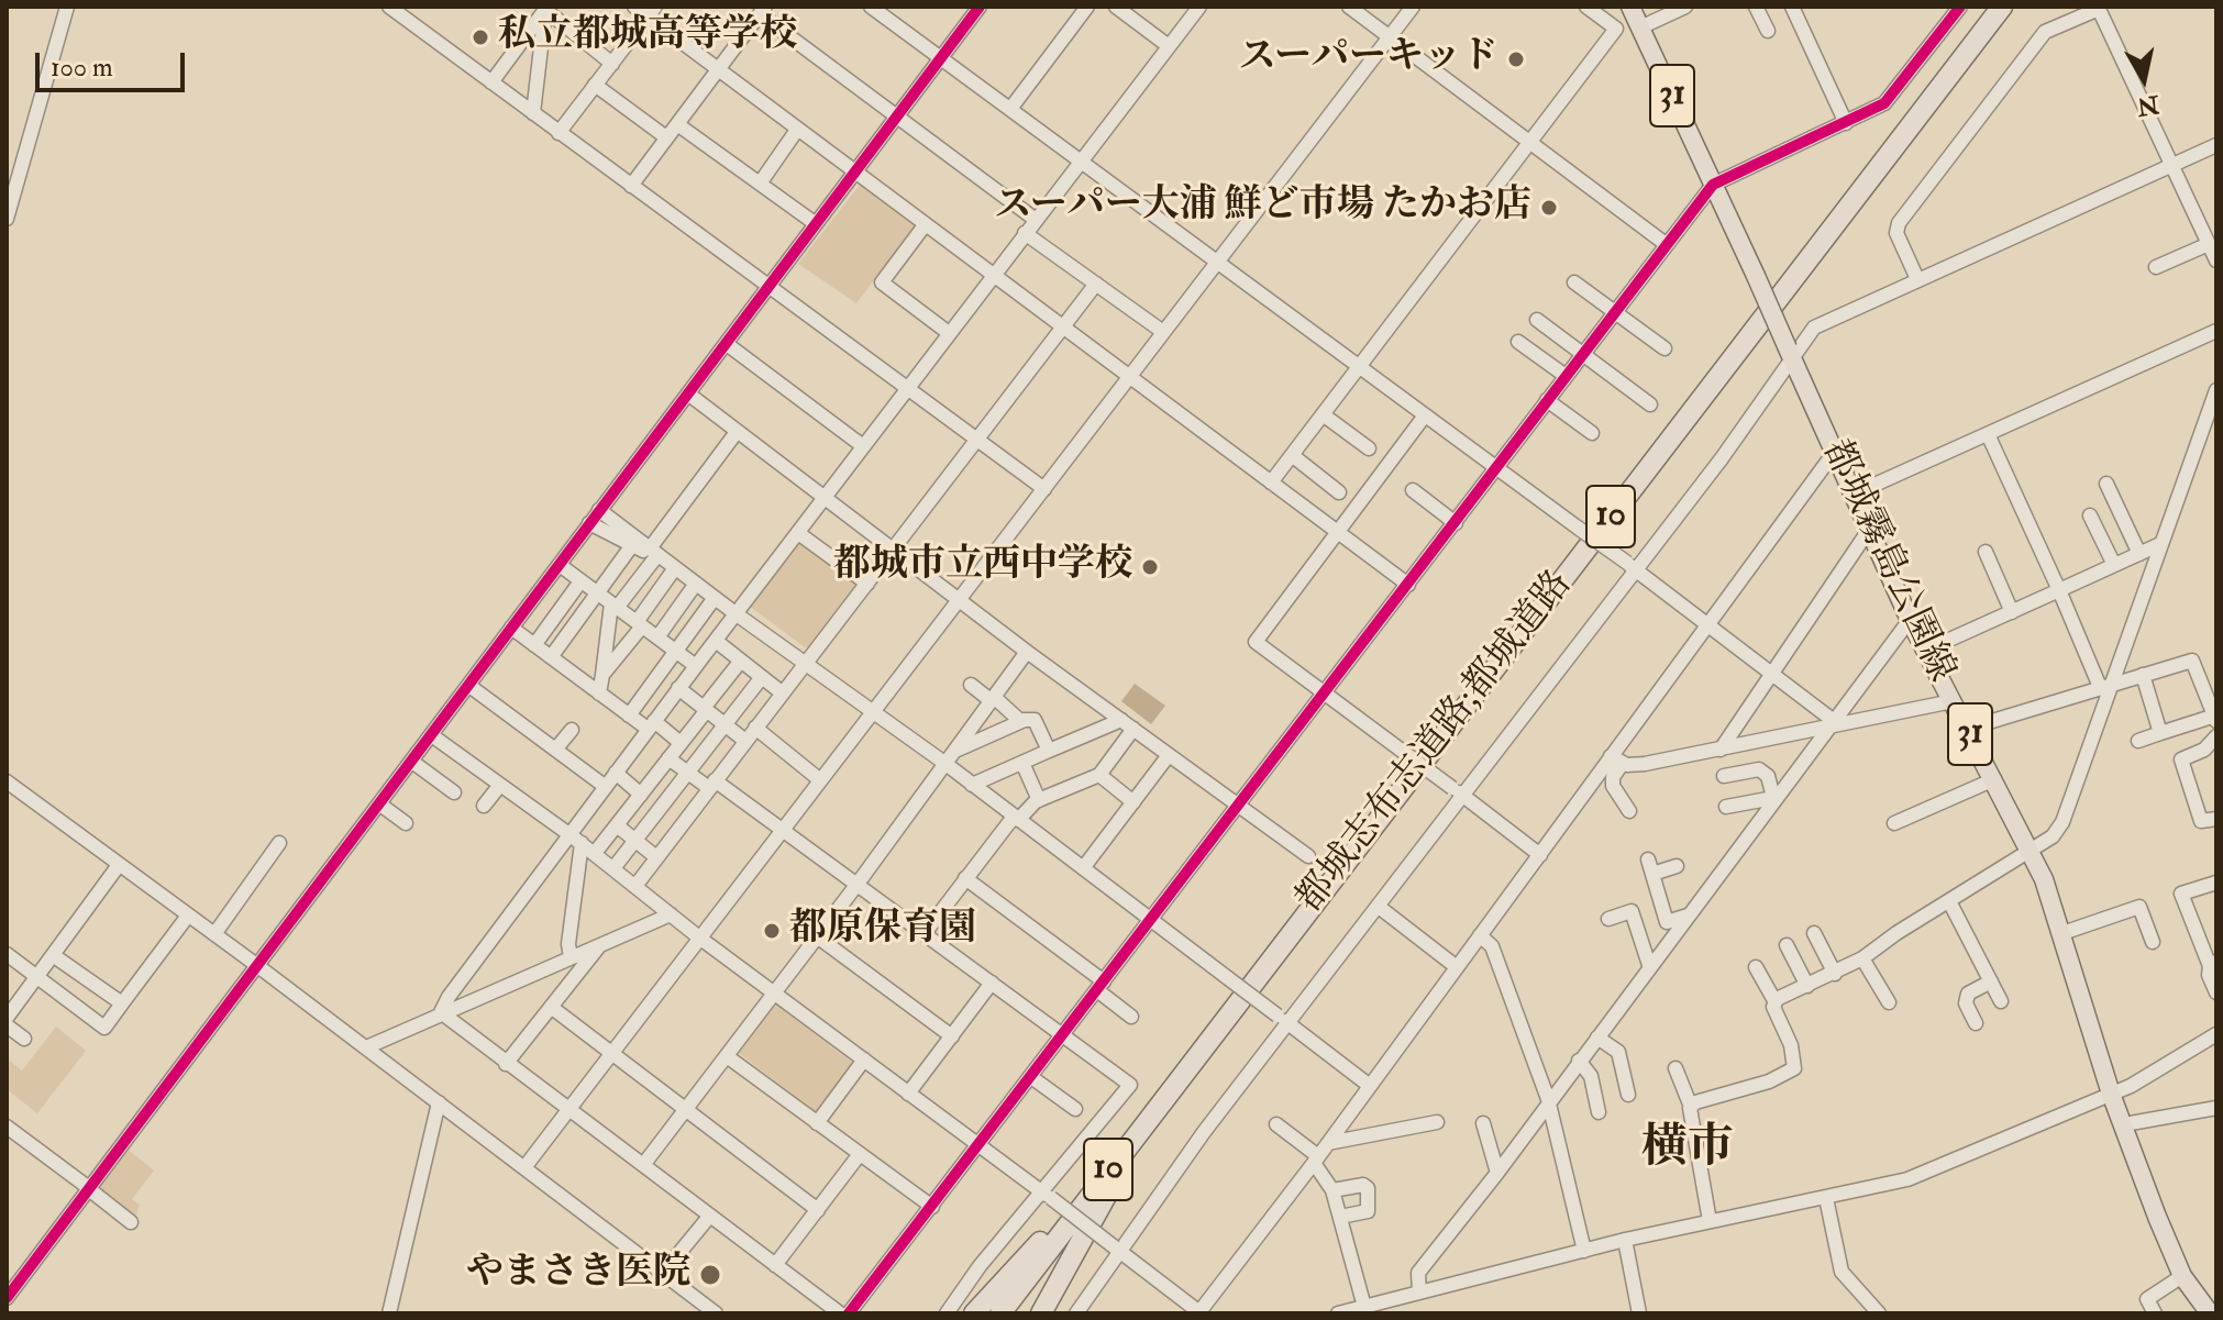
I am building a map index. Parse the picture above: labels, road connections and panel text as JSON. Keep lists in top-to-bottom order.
{
  "streets": {
    "highway": ["10", "都城志布志道路;都城道路"],
    "main road": ["31", "都城霧島公園線"]
  },
  "districts": ["横市"],
  "places": [
    "私立都城高等学校",
    "スーパーキッド",
    "スーパー大浦 鮮ど市場 たかお店",
    "都城市立西中学校",
    "都原保育園",
    "やまさき医院"
  ],
  "scale_bar": "100 m",
  "north": "bottom"
}
